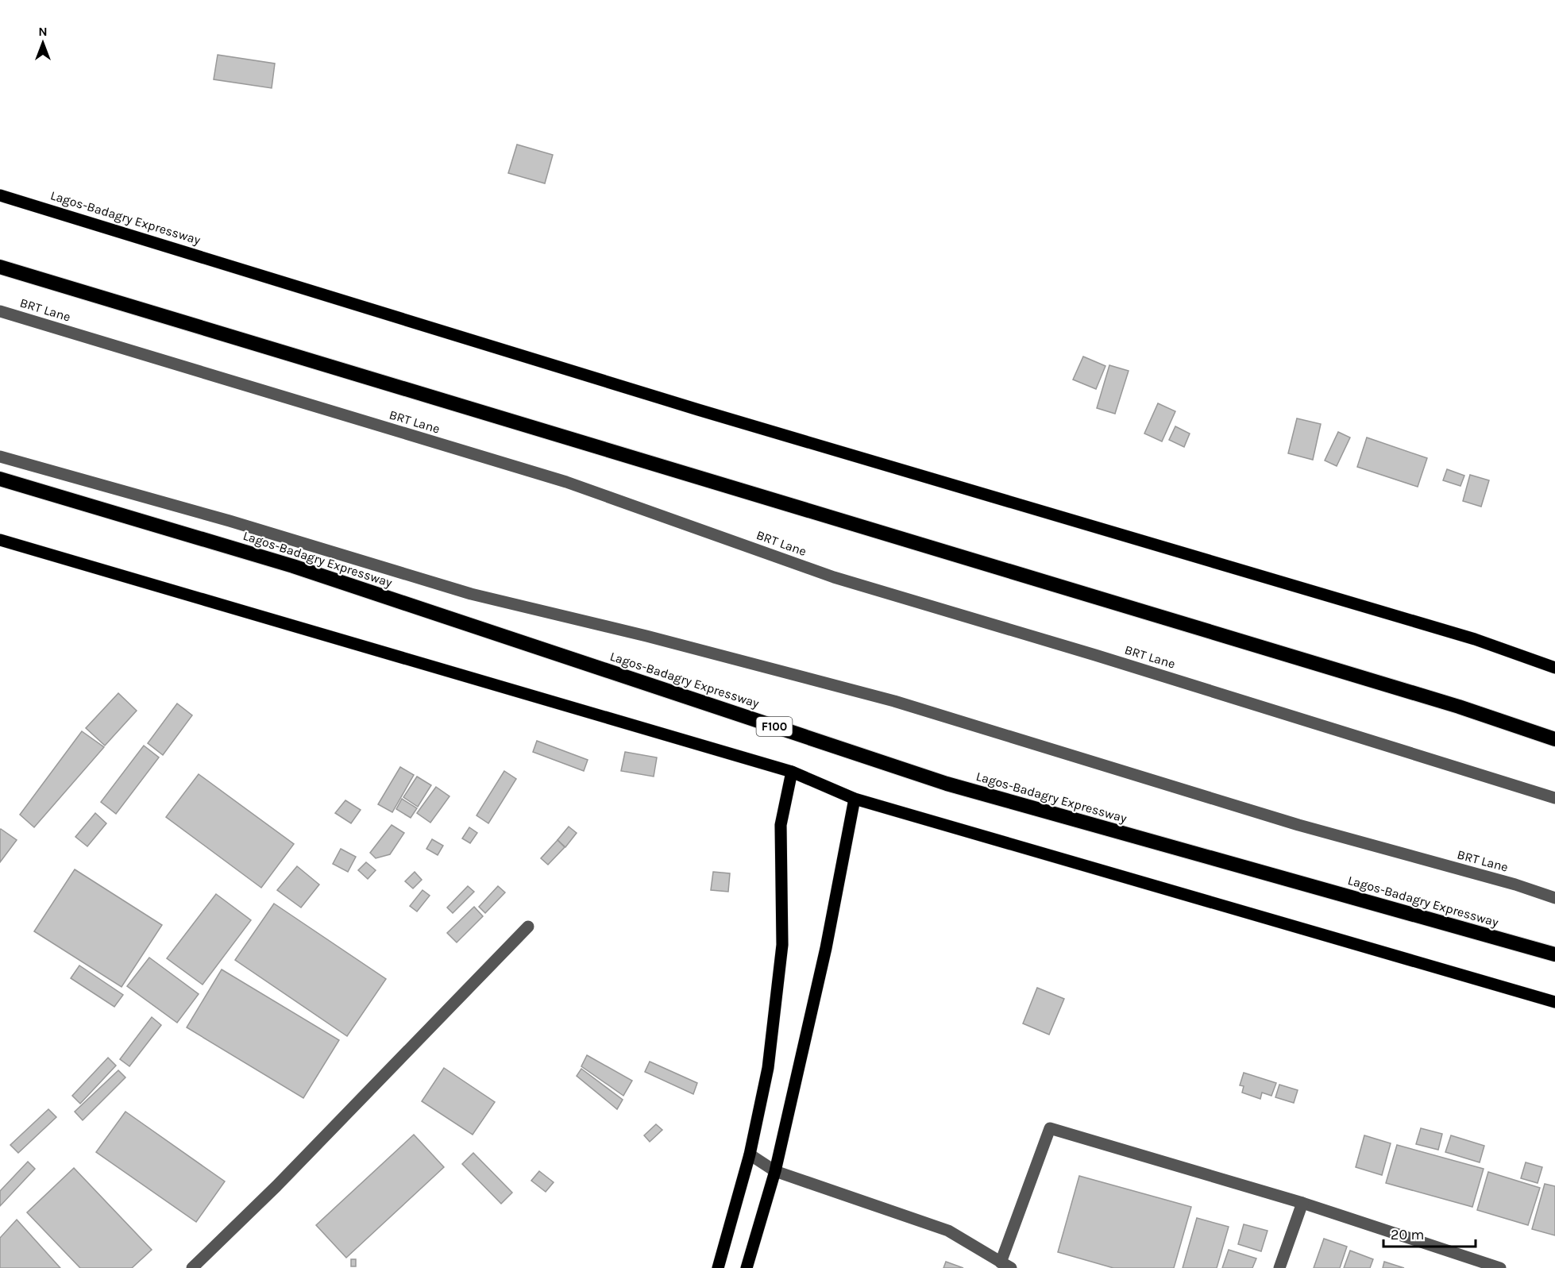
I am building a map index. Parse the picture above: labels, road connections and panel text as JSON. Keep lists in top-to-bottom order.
{
  "streets": {
    "highway": ["Lagos-Badagry Expressway", "F100"],
    "street": ["BRT Lane"]
  },
  "scale_bar": "20 m",
  "north": "top"
}
